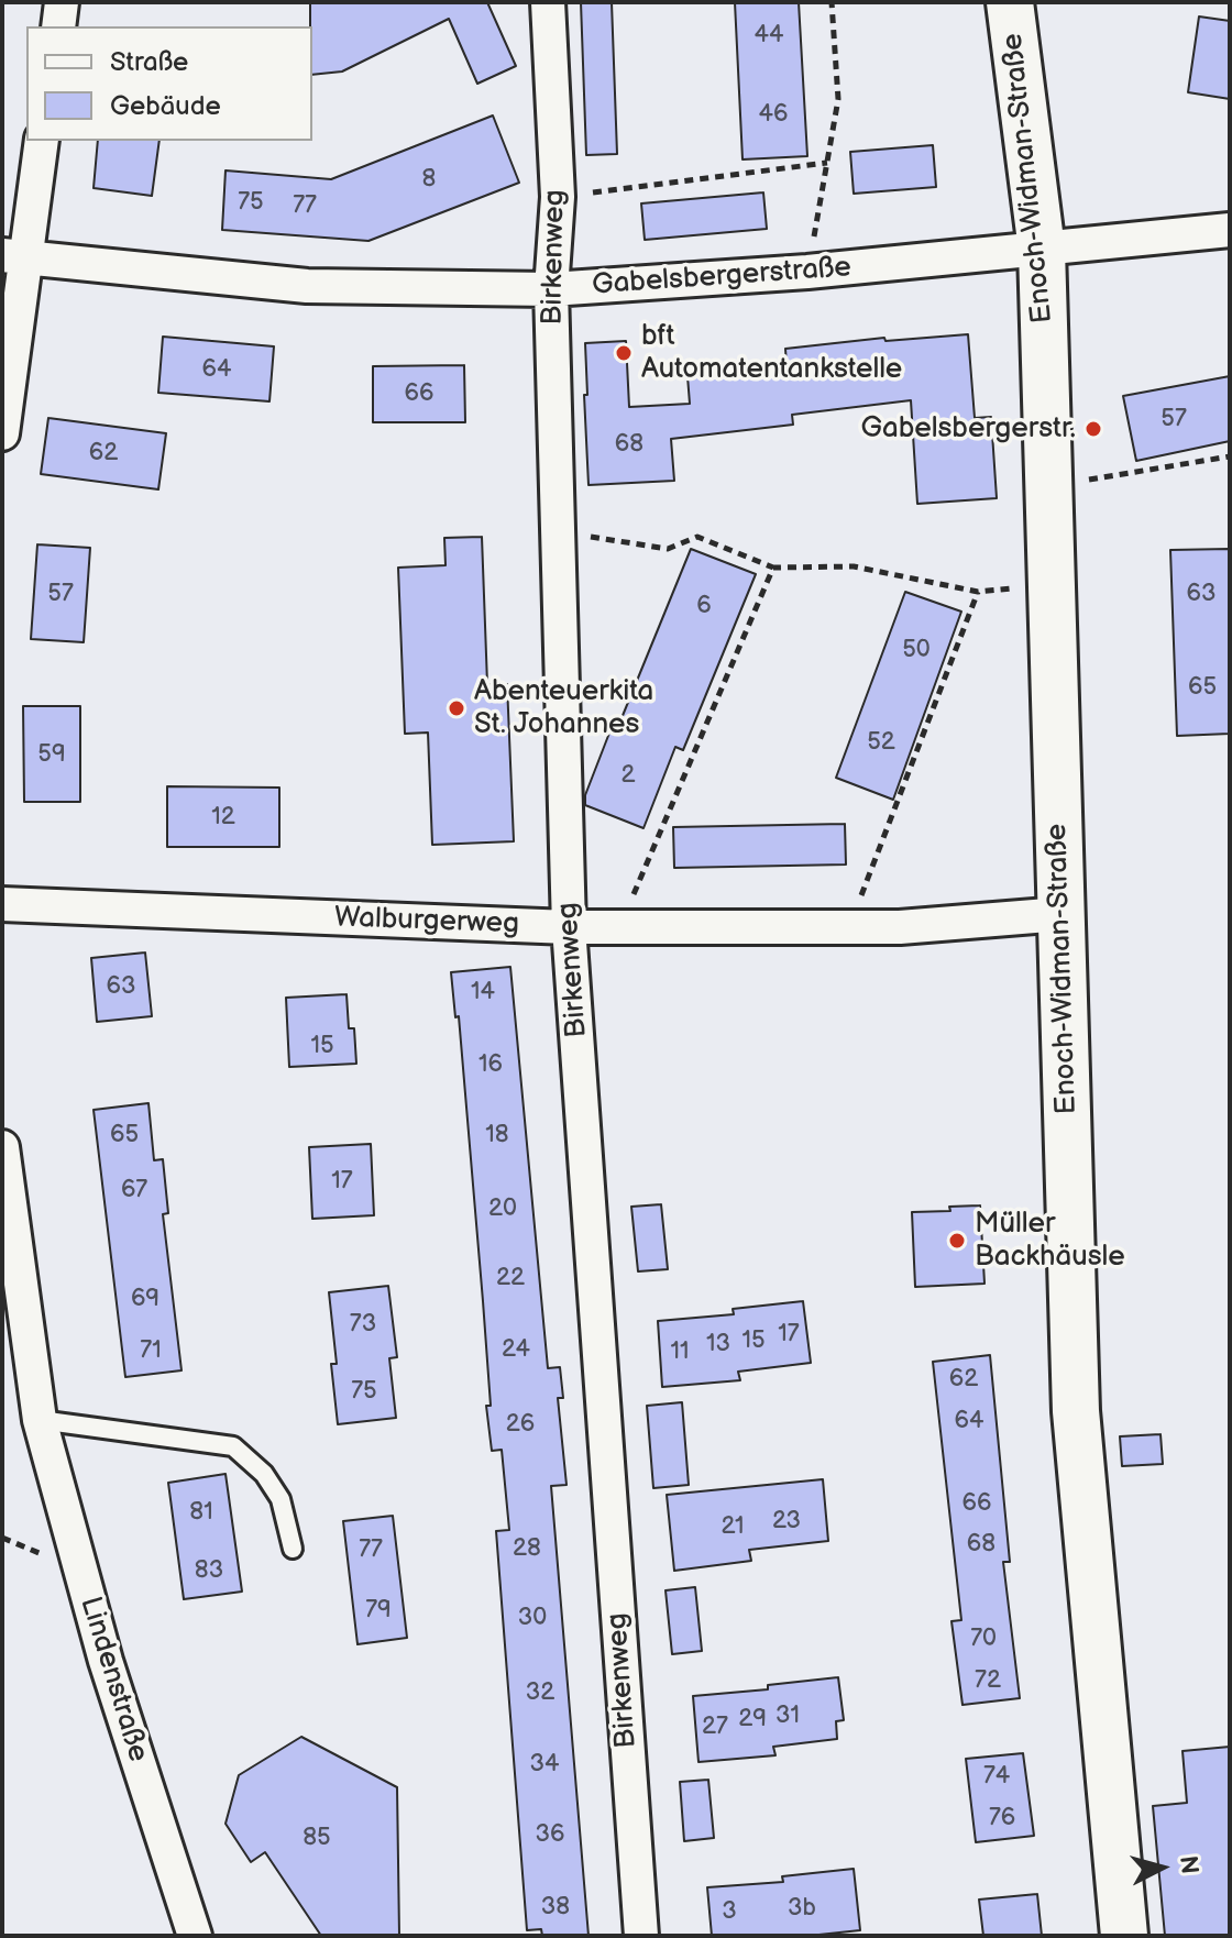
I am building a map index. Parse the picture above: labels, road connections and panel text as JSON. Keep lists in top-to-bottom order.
{
  "streets": {
    "street": [
      "Enoch-Widman-Straße",
      "Birkenweg",
      "Gabelsbergerstraße",
      "Walburgerweg",
      "Lindenstraße"
    ]
  },
  "crossings": [
    ["Enoch-Widman-Straße", "Gabelsbergerstraße"],
    ["Enoch-Widman-Straße", "Walburgerweg"],
    ["Birkenweg", "Gabelsbergerstraße"],
    ["Birkenweg", "Walburgerweg"]
  ],
  "places": [
    "bft Automatentankstelle",
    "Gabelsbergerstr.",
    "Abenteuerkita St. Johannes",
    "Müller Backhäusle"
  ],
  "house_numbers": [
    "44",
    "46",
    "8",
    "75",
    "77",
    "64",
    "66",
    "57",
    "68",
    "62",
    "57",
    "63",
    "6",
    "50",
    "65",
    "52",
    "59",
    "2",
    "12",
    "63",
    "14",
    "15",
    "16",
    "65",
    "18",
    "17",
    "67",
    "20",
    "22",
    "69",
    "73",
    "17",
    "15",
    "13",
    "24",
    "71",
    "11",
    "62",
    "75",
    "64",
    "26",
    "66",
    "81",
    "23",
    "21",
    "68",
    "28",
    "77",
    "83",
    "79",
    "30",
    "70",
    "72",
    "32",
    "31",
    "29",
    "27",
    "34",
    "74",
    "76",
    "36",
    "85",
    "38",
    "3b",
    "3"
  ],
  "legend": ["Straße", "Gebäude"],
  "north": "right"
}
